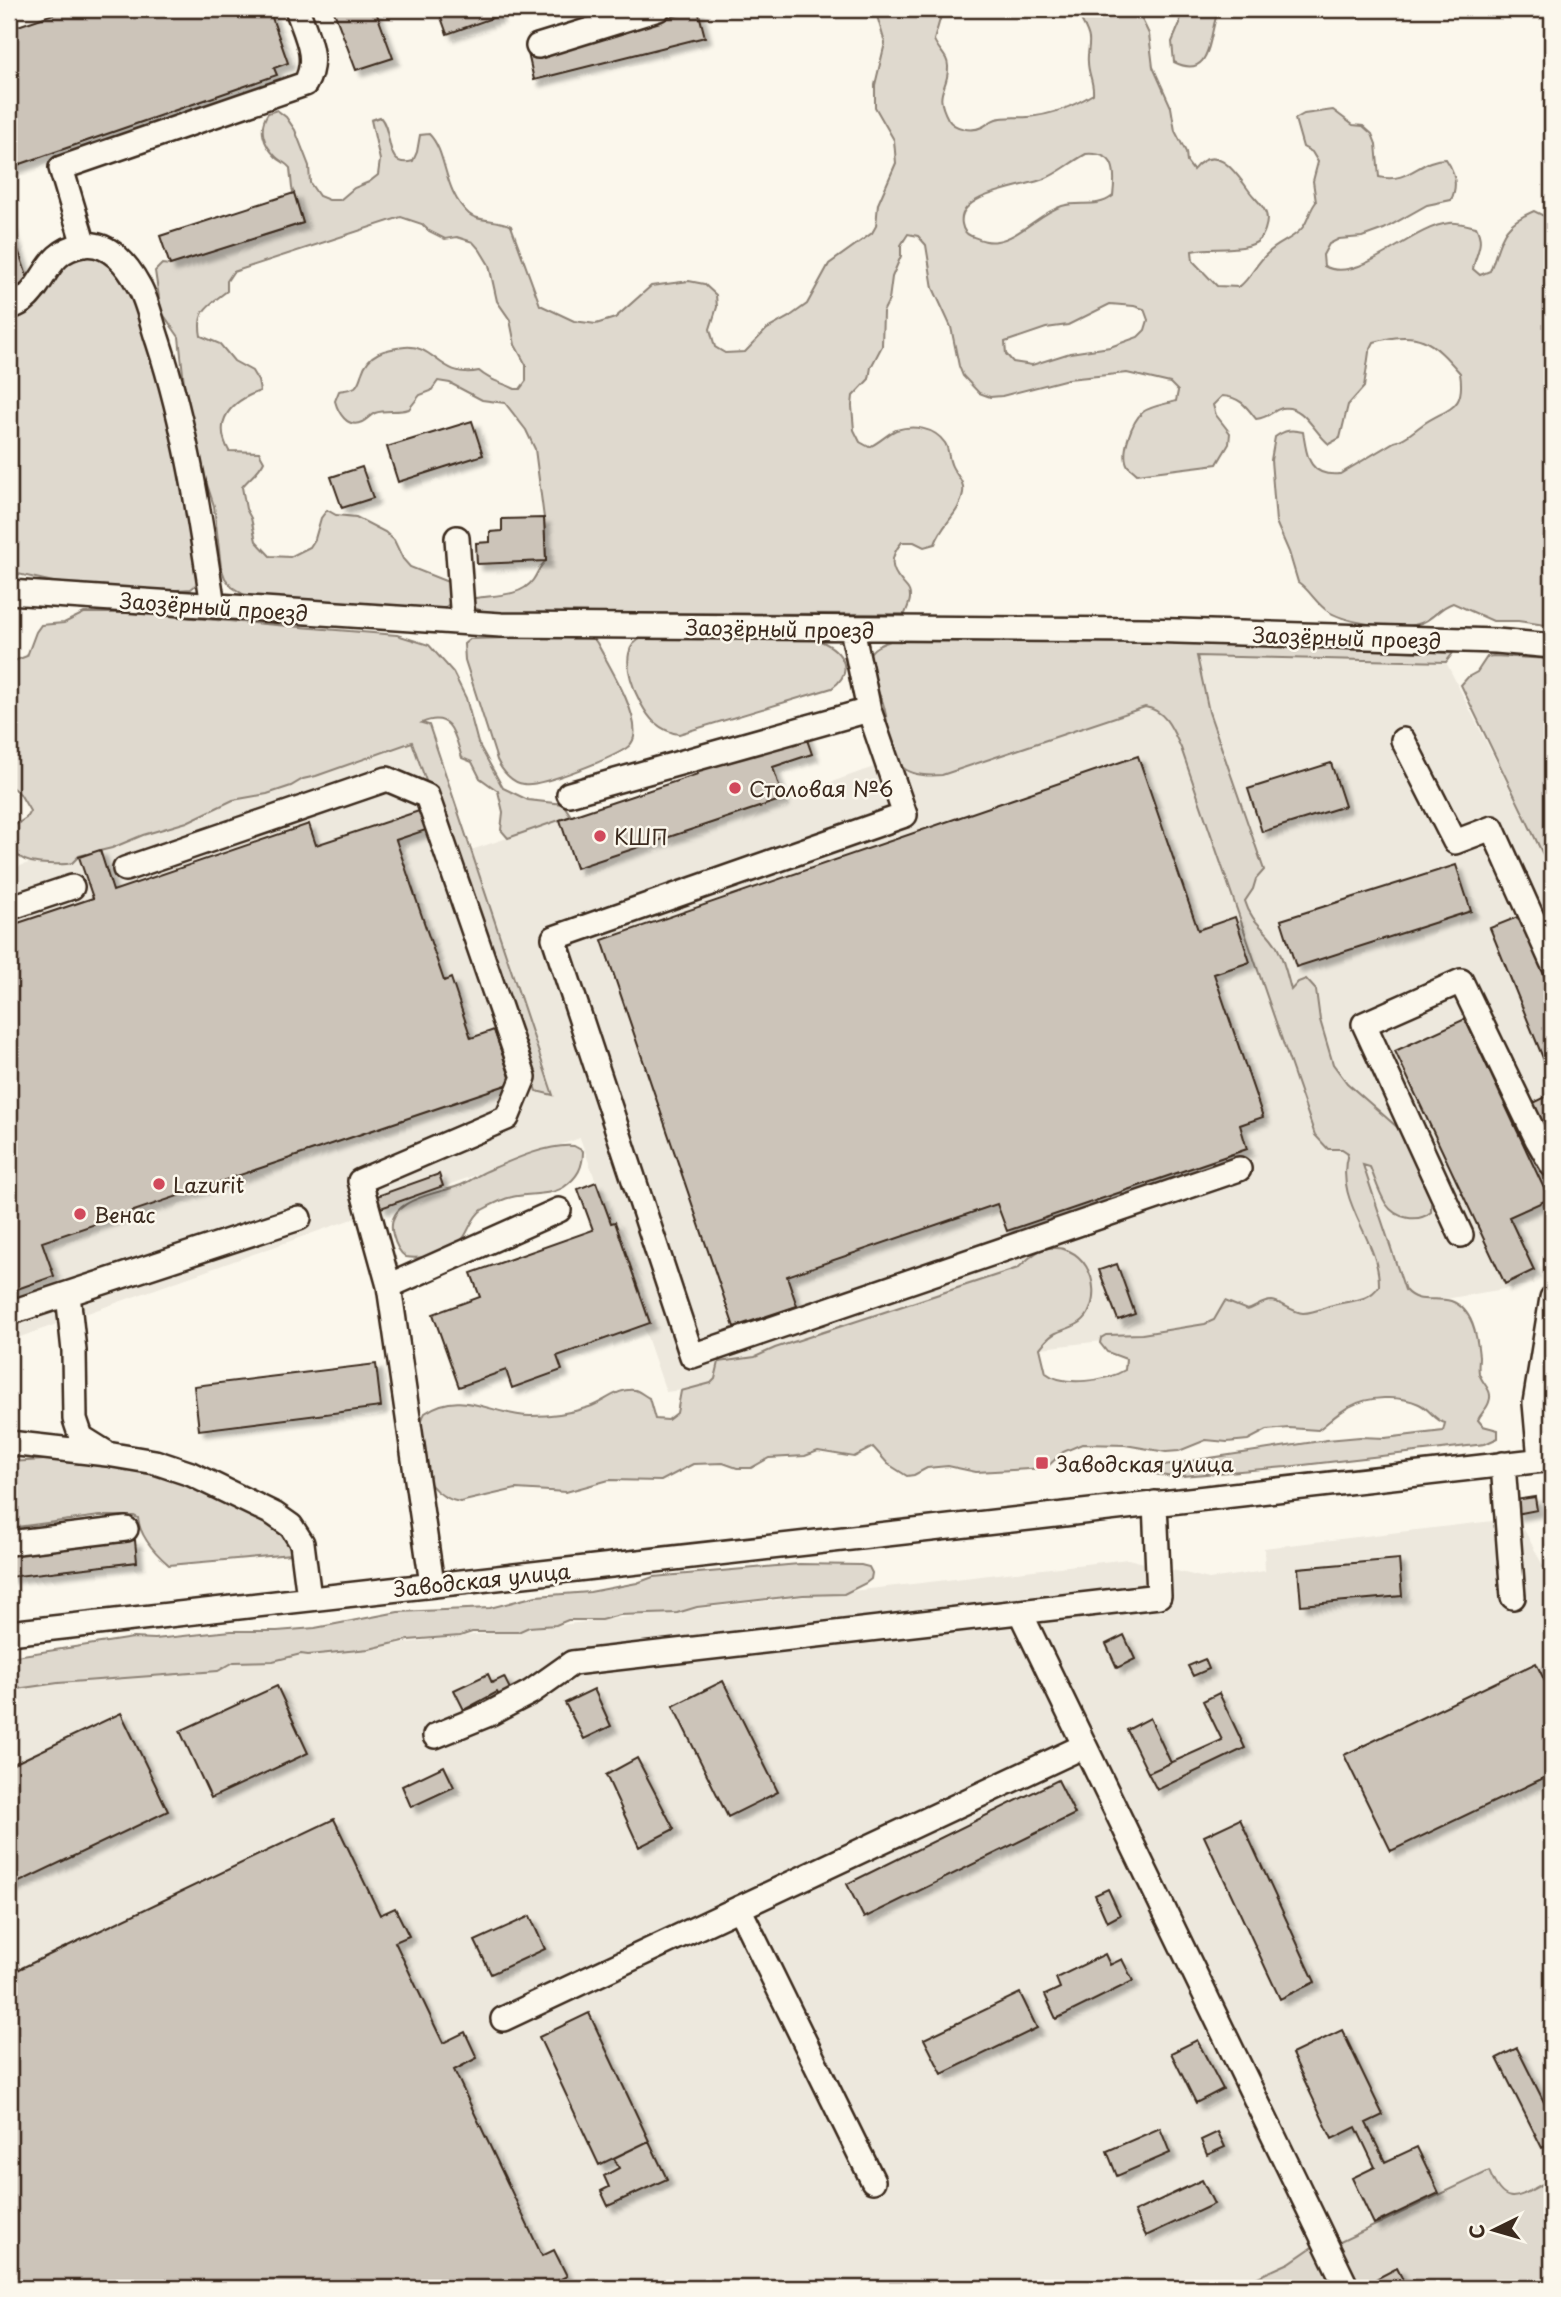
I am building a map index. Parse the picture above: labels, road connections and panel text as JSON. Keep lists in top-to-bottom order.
{
  "streets": {
    "street": ["Заозёрный проезд", "Заводская улица"]
  },
  "places": {
    "other": [
      "Столовая №6",
      "КШП",
      "Lazurit",
      "Венас"
    ],
    "transit": ["Заводская улица"]
  },
  "north": "left"
}
